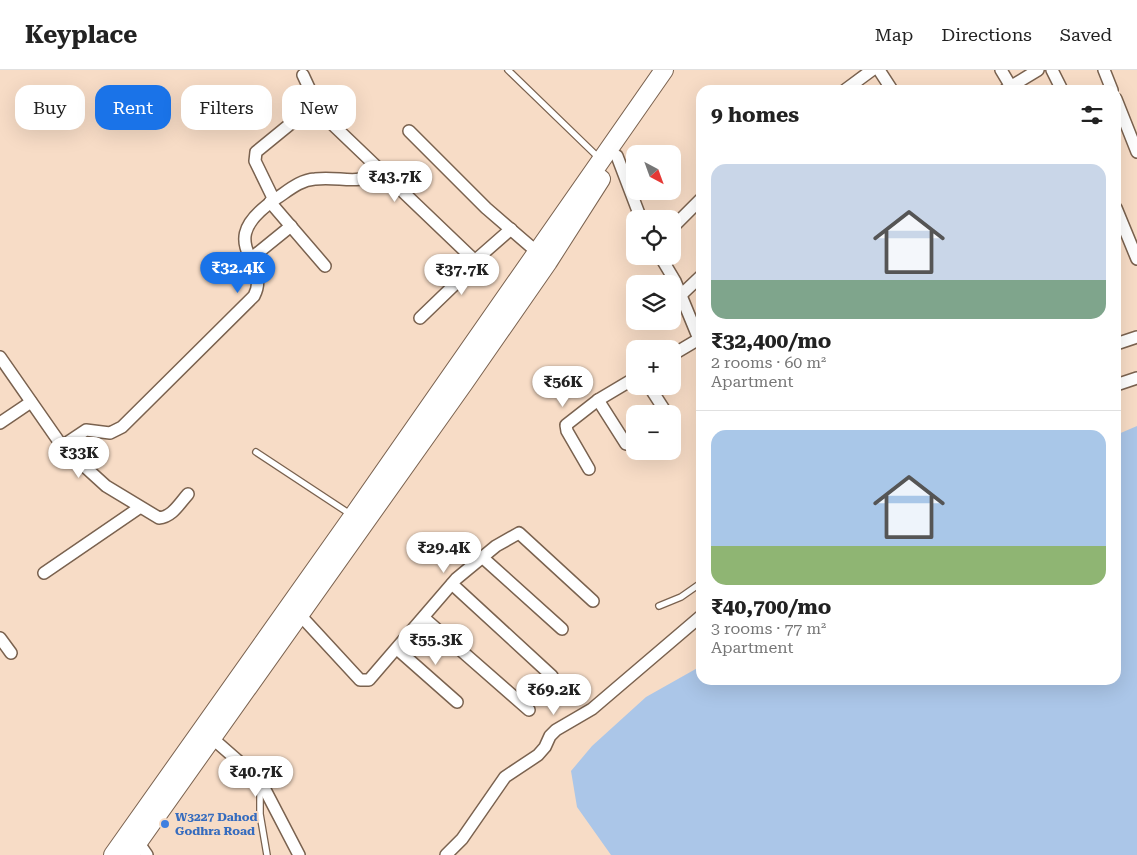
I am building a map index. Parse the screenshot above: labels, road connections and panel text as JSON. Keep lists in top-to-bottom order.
{
  "places": ["W3227 Dahod Godhra Road"],
  "north": "bottom right",
  "page": {
    "header": "Keyplace",
    "nav": ["Map", "Directions", "Saved"],
    "chip": [
      "Buy",
      "Rent",
      "Filters",
      "New"
    ],
    "heading": "9 homes",
    "map_buttons": ["+", "−"],
    "list": [
      {
        "name": "₹32,400/mo",
        "note": "2 rooms · 60 m² · Apartment"
      },
      {
        "name": "₹40,700/mo",
        "note": "3 rooms · 77 m² · Apartment"
      }
    ],
    "price": [
      "₹43.7K",
      "₹32.4K",
      "₹37.7K",
      "₹56K",
      "₹33K",
      "₹29.4K",
      "₹55.3K",
      "₹69.2K",
      "₹40.7K"
    ]
  }
}
